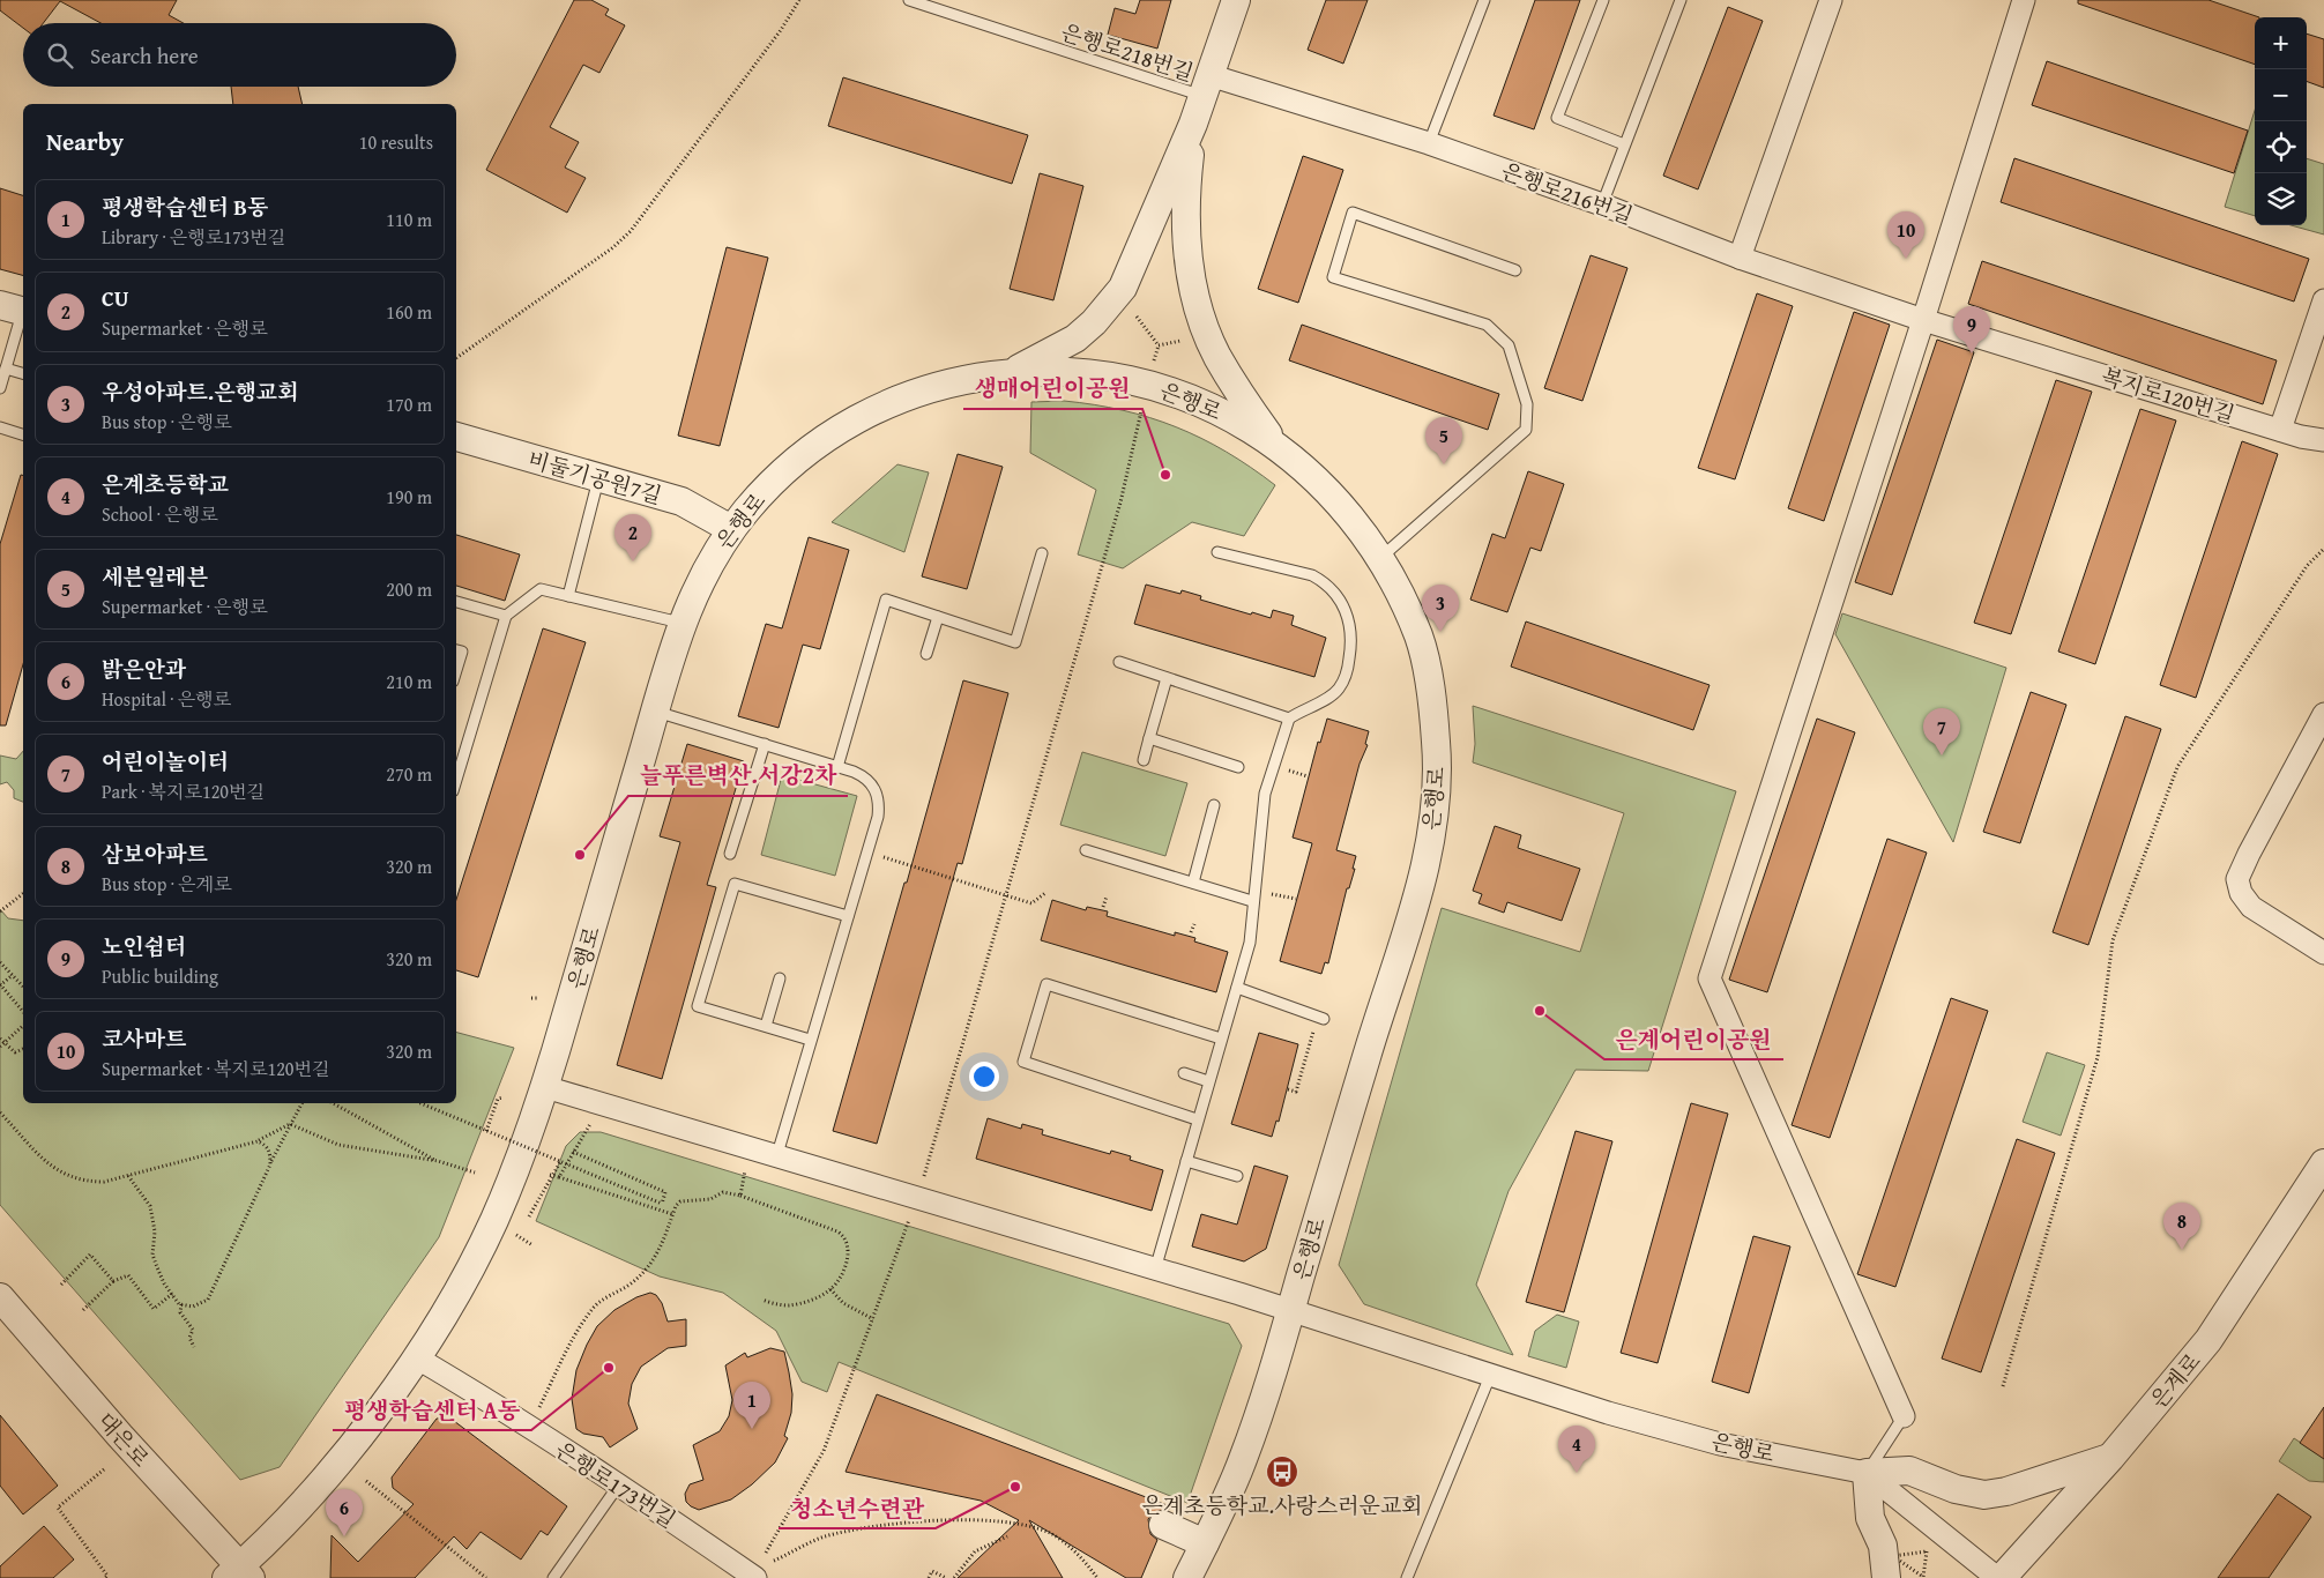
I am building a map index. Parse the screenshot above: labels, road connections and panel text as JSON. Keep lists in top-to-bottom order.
{
  "streets": {
    "street": [
      "은행로216번길",
      "복지로120번길",
      "은행로",
      "비둘기공원7길",
      "은계로",
      "대은로",
      "은행로173번길"
    ],
    "lane": ["은행로218번길"]
  },
  "crossings": [
    ["은행로218번길", "은행로216번길"],
    ["은행로216번길", "복지로120번길"],
    ["은행로", "비둘기공원7길"],
    ["은행로", "대은로"],
    ["은행로", "은행로173번길"]
  ],
  "places": {
    "other": [
      "생매어린이공원",
      "늘푸른벽산.서강2차",
      "은계어린이공원",
      "평생학습센터 A동",
      "청소년수련관"
    ],
    "bus stop": ["은계초등학교.사랑스러운교회"]
  },
  "page": {
    "map_buttons": ["+", "−"],
    "search": "Search here",
    "heading": ["Nearby", "10 results"],
    "list": [
      {
        "mark": "1",
        "name": "평생학습센터 B동",
        "note": "Library · 은행로173번길",
        "value": "110 m"
      },
      {
        "mark": "2",
        "name": "CU",
        "note": "Supermarket · 은행로",
        "value": "160 m"
      },
      {
        "mark": "3",
        "name": "우성아파트.은행교회",
        "note": "Bus stop · 은행로",
        "value": "170 m"
      },
      {
        "mark": "4",
        "name": "은계초등학교",
        "note": "School · 은행로",
        "value": "190 m"
      },
      {
        "mark": "5",
        "name": "세븐일레븐",
        "note": "Supermarket · 은행로",
        "value": "200 m"
      },
      {
        "mark": "6",
        "name": "밝은안과",
        "note": "Hospital · 은행로",
        "value": "210 m"
      },
      {
        "mark": "7",
        "name": "어린이놀이터",
        "note": "Park · 복지로120번길",
        "value": "270 m"
      },
      {
        "mark": "8",
        "name": "삼보아파트",
        "note": "Bus stop · 은계로",
        "value": "320 m"
      },
      {
        "mark": "9",
        "name": "노인쉼터",
        "note": "Public building",
        "value": "320 m"
      },
      {
        "mark": "10",
        "name": "코사마트",
        "note": "Supermarket · 복지로120번길",
        "value": "320 m"
      }
    ],
    "pins": [
      "10",
      "9",
      "5",
      "2",
      "3",
      "7",
      "8",
      "1",
      "4",
      "6"
    ]
  }
}
